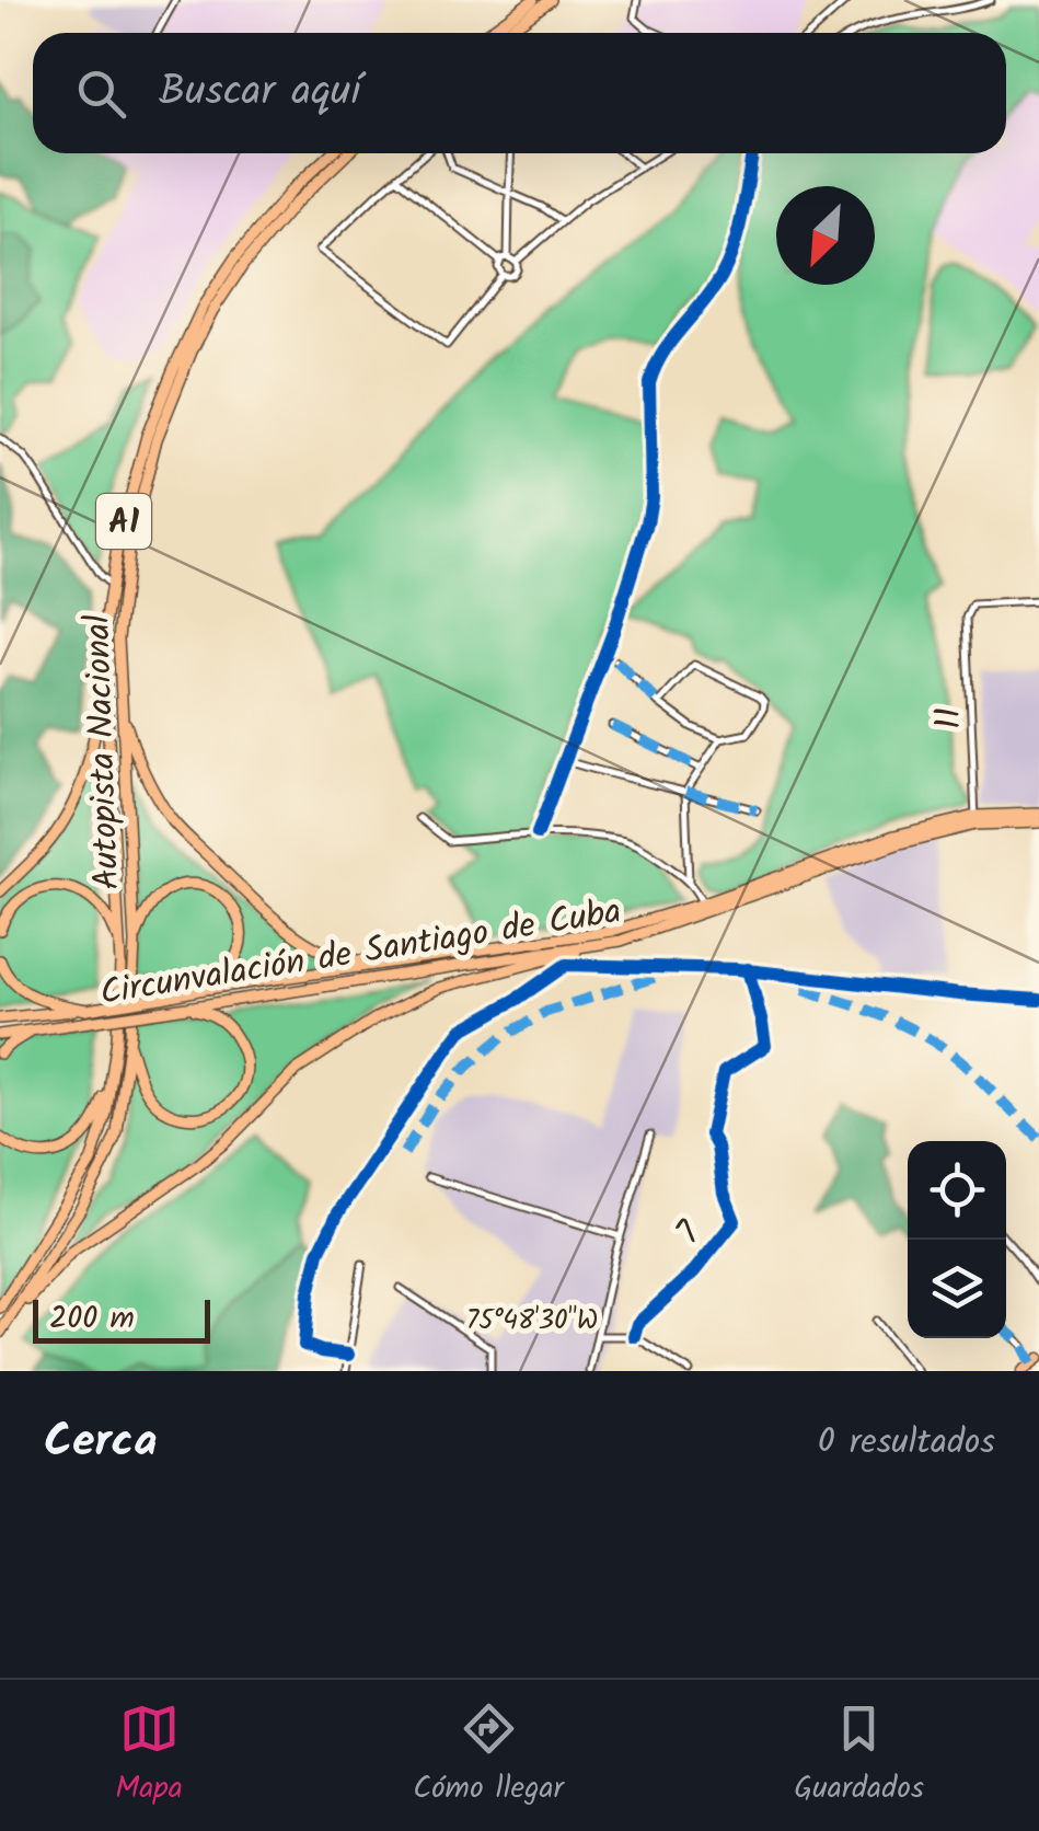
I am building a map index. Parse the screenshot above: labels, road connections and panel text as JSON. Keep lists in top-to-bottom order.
{
  "streets": {
    "highway": ["A1", "Autopista Nacional", "Circunvalación de Santiago de Cuba"],
    "street": ["11", "7"]
  },
  "crossings": [
    ["11", "Circunvalación de Santiago de Cuba"]
  ],
  "scale_bar": "200 m",
  "north": "bottom left",
  "page": {
    "search": "Buscar aquí",
    "scale": "200 m",
    "heading": ["Cerca", "0 resultados"],
    "nav": ["Mapa", "Cómo llegar", "Guardados"]
  },
  "coordinates": ["75°48'30\"W"]
}
